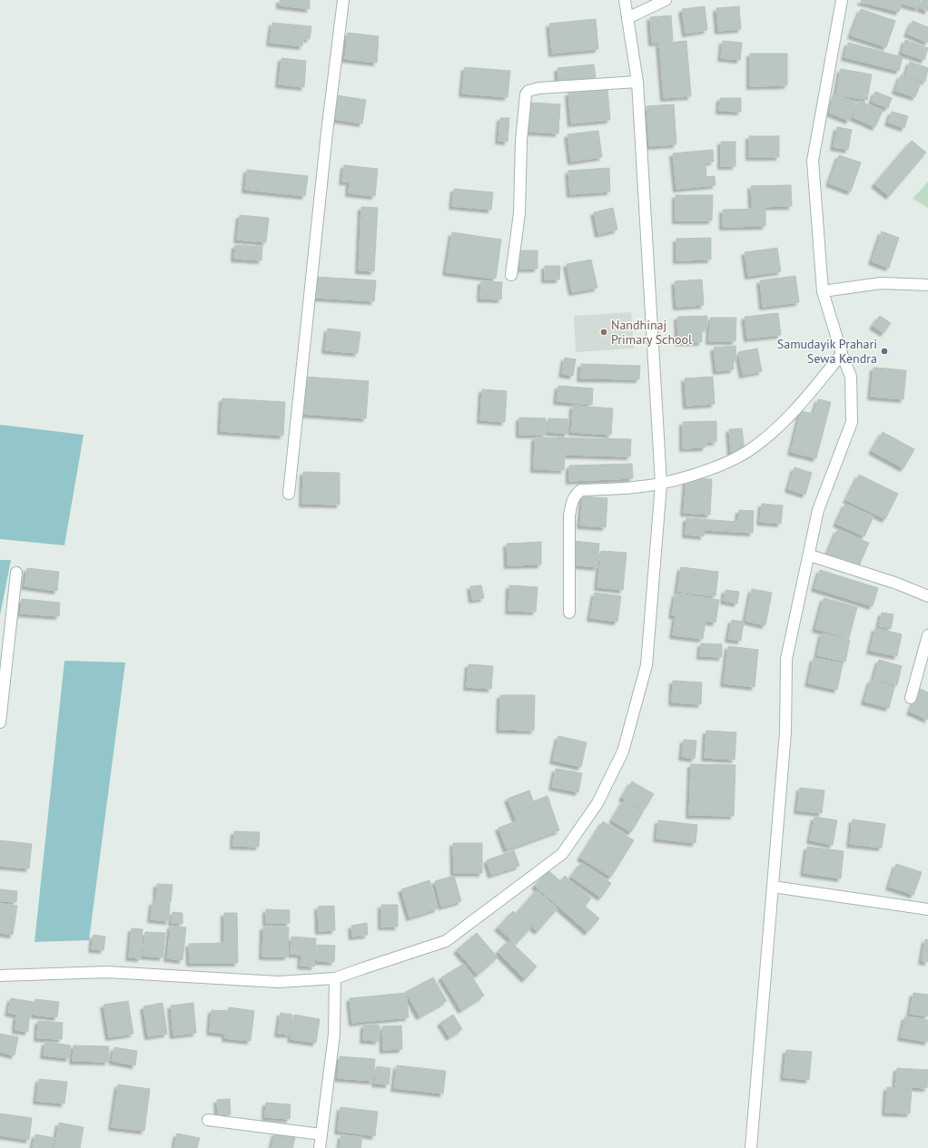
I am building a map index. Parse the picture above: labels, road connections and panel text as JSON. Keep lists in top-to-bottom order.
{
  "places": ["Nandhinaj Primary School", "Samudayik Prahari Sewa Kendra"]
}
